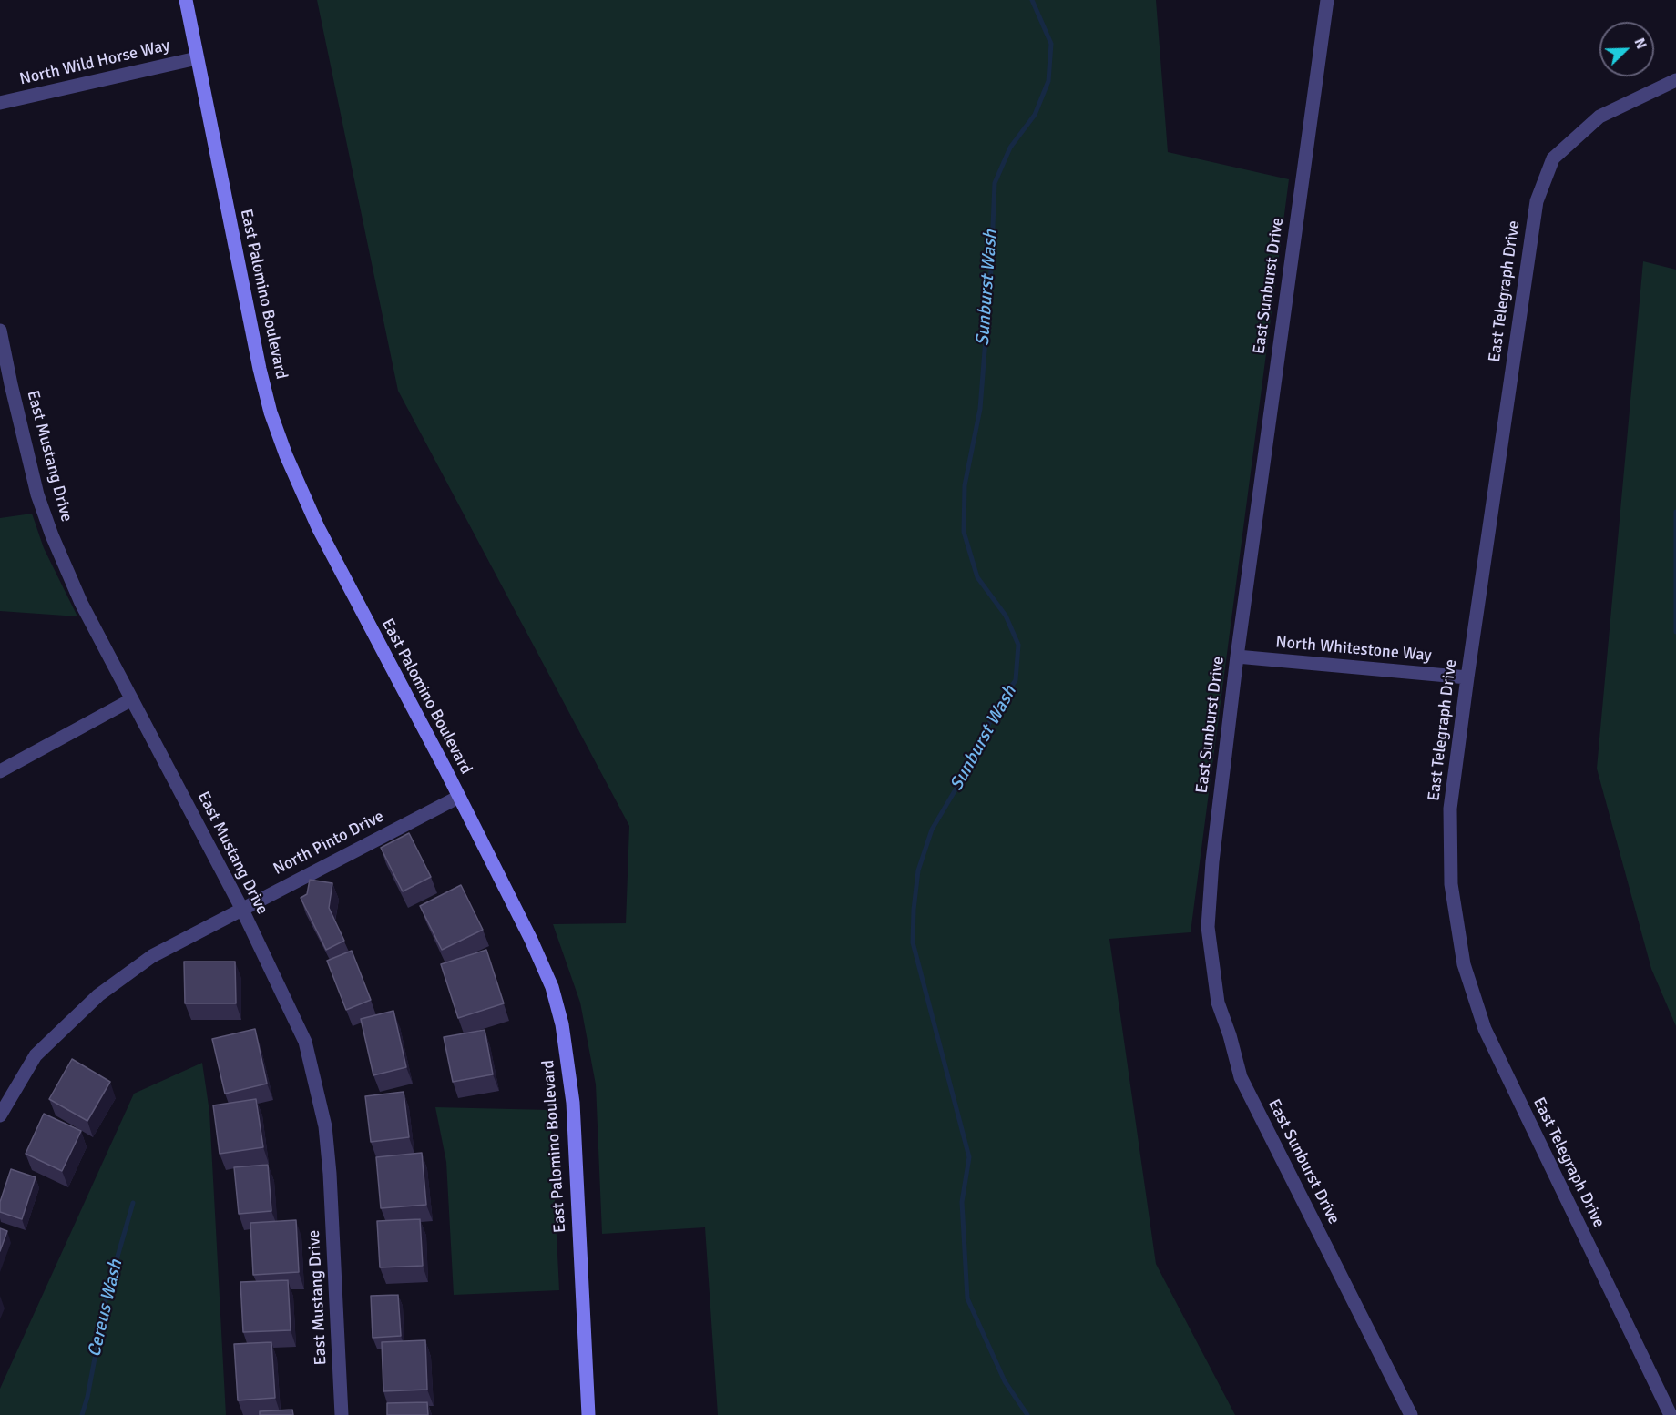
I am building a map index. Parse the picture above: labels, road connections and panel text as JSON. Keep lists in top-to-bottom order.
{
  "streets": {
    "street": [
      "North Wild Horse Way",
      "East Sunburst Drive",
      "East Telegraph Drive",
      "East Palomino Boulevard",
      "East Mustang Drive",
      "North Whitestone Way",
      "North Pinto Drive"
    ]
  },
  "crossings": [
    ["North Wild Horse Way", "East Palomino Boulevard"],
    ["East Sunburst Drive", "North Whitestone Way"],
    ["East Telegraph Drive", "North Whitestone Way"],
    ["East Palomino Boulevard", "North Pinto Drive"],
    ["East Mustang Drive", "North Pinto Drive"]
  ],
  "water": ["Sunburst Wash", "Cereus Wash"],
  "north": "top right"
}
